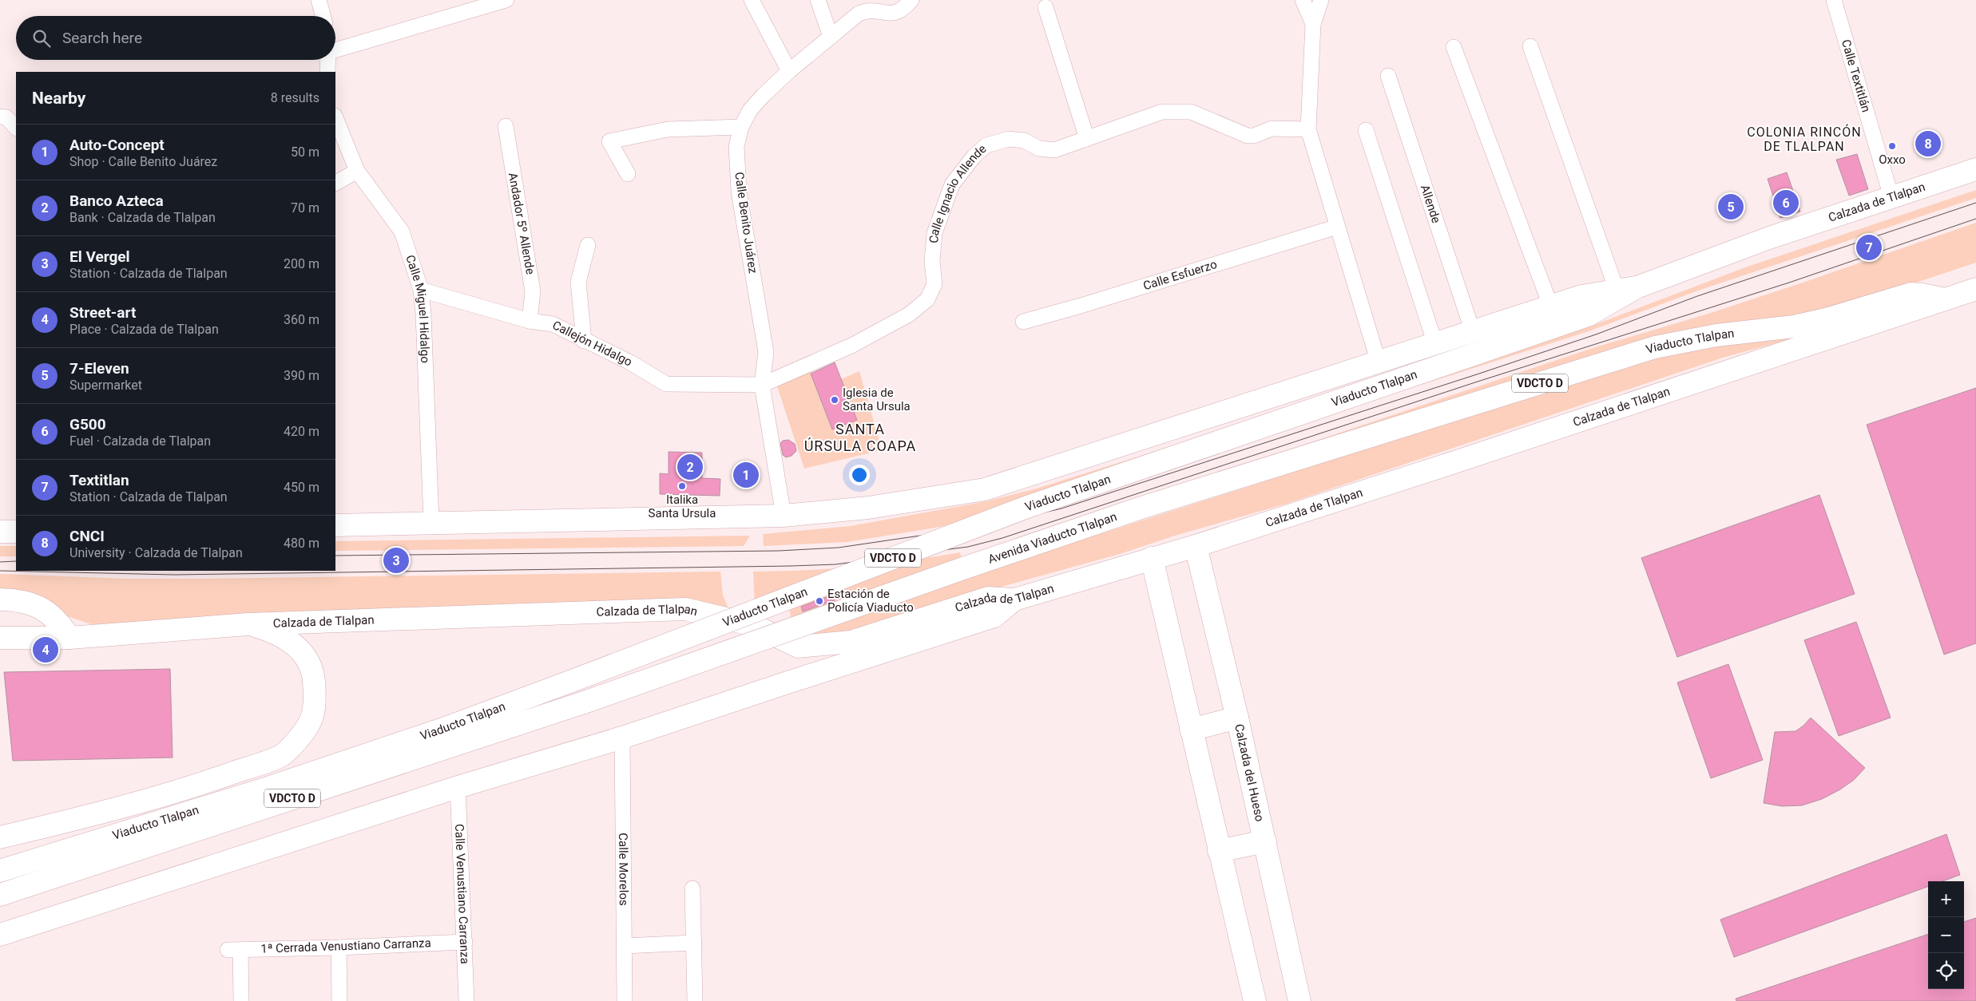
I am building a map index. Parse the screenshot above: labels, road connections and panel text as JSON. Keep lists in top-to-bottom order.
{
  "streets": {
    "main road": [
      "Calzada de Tlalpan",
      "Viaducto Tlalpan",
      "VDCTO D",
      "Avenida Viaducto Tlalpan",
      "Calzada del Hueso"
    ],
    "street": [
      "Calle Textitlán",
      "Calle Ignacio Allende",
      "Allende",
      "Calle Benito Juárez",
      "Andador 5º Allende",
      "Calle Esfuerzo",
      "Calle Miguel Hidalgo",
      "Callejón Hidalgo",
      "Calle Morelos",
      "Calle Venustiano Carranza",
      "1ª Cerrada Venustiano Carranza"
    ]
  },
  "crossings": [
    ["Calle Textitlán", "Calzada de Tlalpan"],
    ["Calle Ignacio Allende", "Calle Benito Juárez"],
    ["Calle Ignacio Allende", "Callejón Hidalgo"],
    ["Calzada de Tlalpan", "Allende"],
    ["Calzada de Tlalpan", "Calle Benito Juárez"],
    ["Calzada de Tlalpan", "Calle Miguel Hidalgo"],
    ["Calzada de Tlalpan", "Viaducto Tlalpan"],
    ["Calzada de Tlalpan", "Calzada del Hueso"],
    ["Calle Benito Juárez", "Callejón Hidalgo"],
    ["Andador 5º Allende", "Callejón Hidalgo"],
    ["Calle Miguel Hidalgo", "Callejón Hidalgo"],
    ["Viaducto Tlalpan", "Avenida Viaducto Tlalpan"],
    ["Calle Venustiano Carranza", "1ª Cerrada Venustiano Carranza"]
  ],
  "districts": ["COLONIA RINCÓN DE TLALPAN", "SANTA ÚRSULA COAPA"],
  "places": [
    "Oxxo",
    "Iglesia de Santa Ursula",
    "Italika Santa Ursula",
    "Estación de Policía Viaducto"
  ],
  "page": {
    "search": "Search here",
    "heading": ["Nearby", "8 results"],
    "list": [
      {
        "mark": "1",
        "name": "Auto-Concept",
        "note": "Shop · Calle Benito Juárez",
        "value": "50 m"
      },
      {
        "mark": "2",
        "name": "Banco Azteca",
        "note": "Bank · Calzada de Tlalpan",
        "value": "70 m"
      },
      {
        "mark": "3",
        "name": "El Vergel",
        "note": "Station · Calzada de Tlalpan",
        "value": "200 m"
      },
      {
        "mark": "4",
        "name": "Street-art",
        "note": "Place · Calzada de Tlalpan",
        "value": "360 m"
      },
      {
        "mark": "5",
        "name": "7-Eleven",
        "note": "Supermarket",
        "value": "390 m"
      },
      {
        "mark": "6",
        "name": "G500",
        "note": "Fuel · Calzada de Tlalpan",
        "value": "420 m"
      },
      {
        "mark": "7",
        "name": "Textitlan",
        "note": "Station · Calzada de Tlalpan",
        "value": "450 m"
      },
      {
        "mark": "8",
        "name": "CNCI",
        "note": "University · Calzada de Tlalpan",
        "value": "480 m"
      }
    ],
    "pins": [
      "8",
      "6",
      "5",
      "7",
      "2",
      "1",
      "3",
      "4"
    ],
    "map_buttons": ["+", "−"]
  }
}
